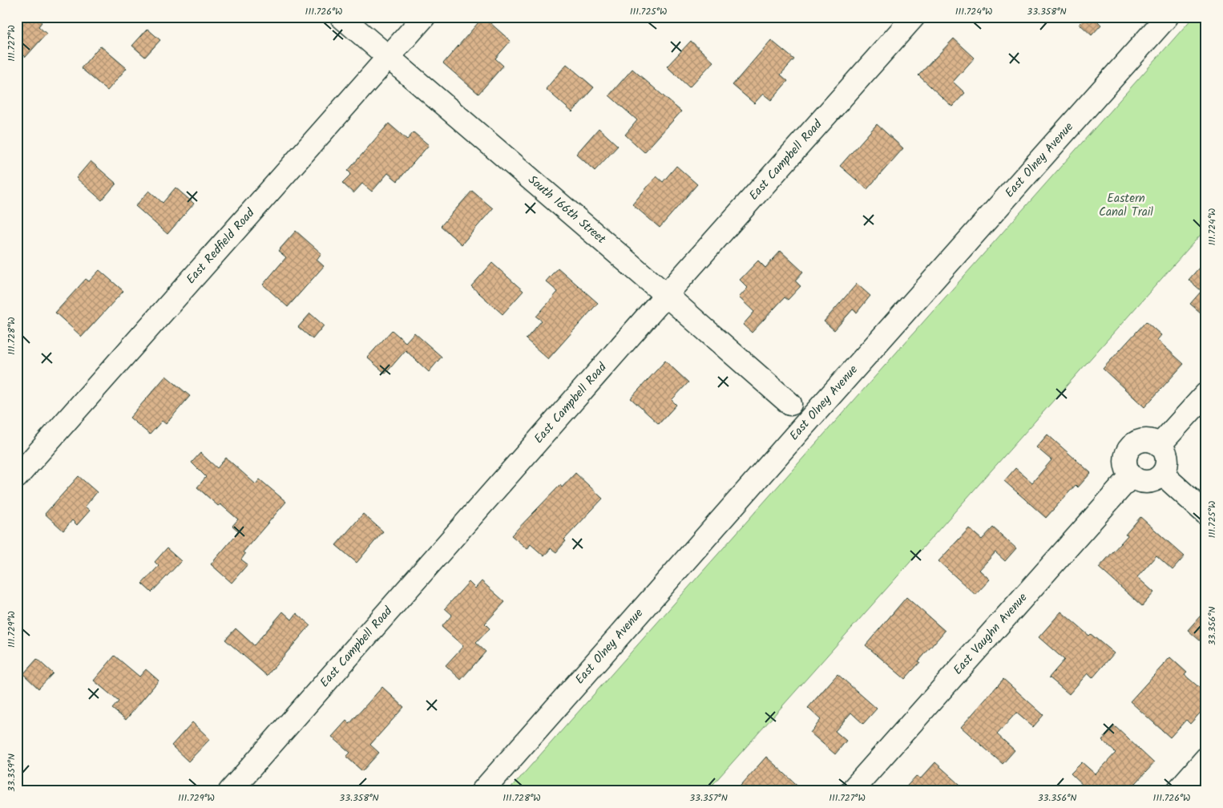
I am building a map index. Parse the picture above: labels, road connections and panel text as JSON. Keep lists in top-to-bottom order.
{
  "streets": {
    "street": [
      "East Campbell Road",
      "East Olney Avenue",
      "South 166th Street",
      "East Redfield Road",
      "East Vaughn Avenue"
    ]
  },
  "crossings": [
    ["East Campbell Road", "South 166th Street"],
    ["South 166th Street", "East Redfield Road"]
  ],
  "parks": ["Eastern Canal Trail"],
  "coordinates": [
    "111.726°W",
    "111.725°W",
    "111.724°W",
    "33.358°N",
    "111.727°W",
    "111.728°W",
    "33.356°N",
    "111.729°W",
    "33.359°N",
    "33.357°N"
  ]
}
